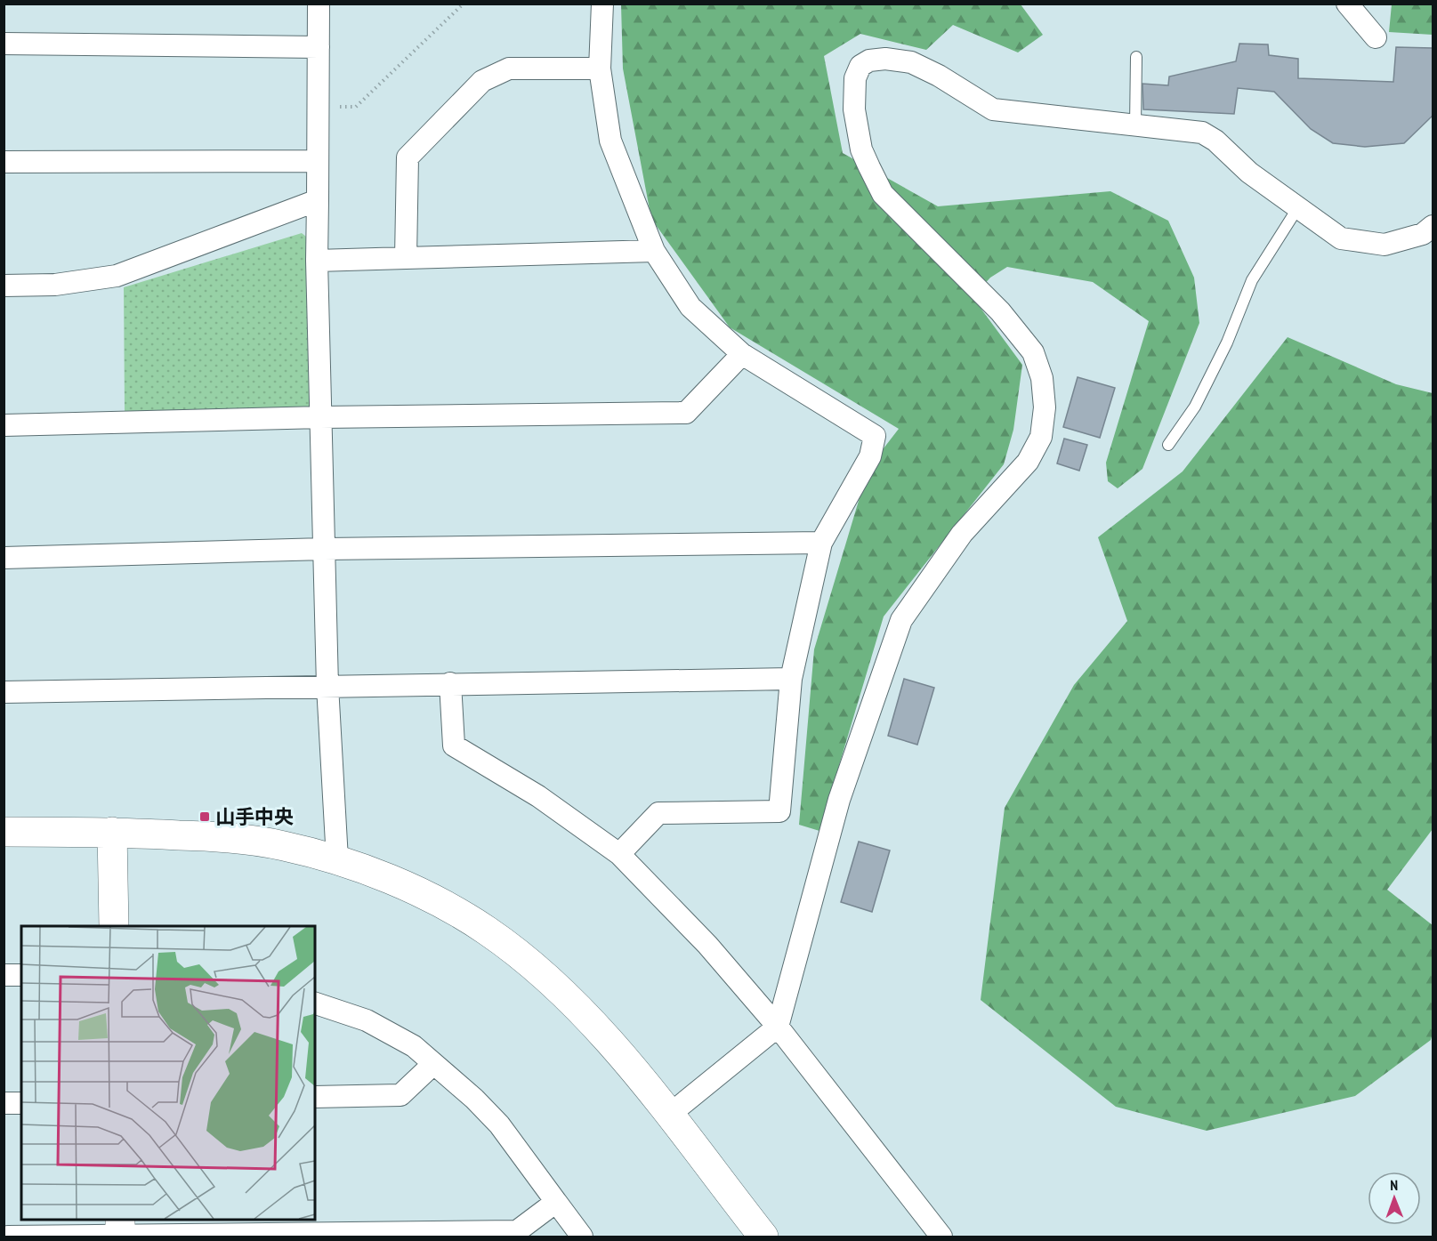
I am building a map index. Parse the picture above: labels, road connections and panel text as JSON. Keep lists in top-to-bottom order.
{
  "places": {
    "transit": ["山手中央"]
  },
  "north": "top"
}
